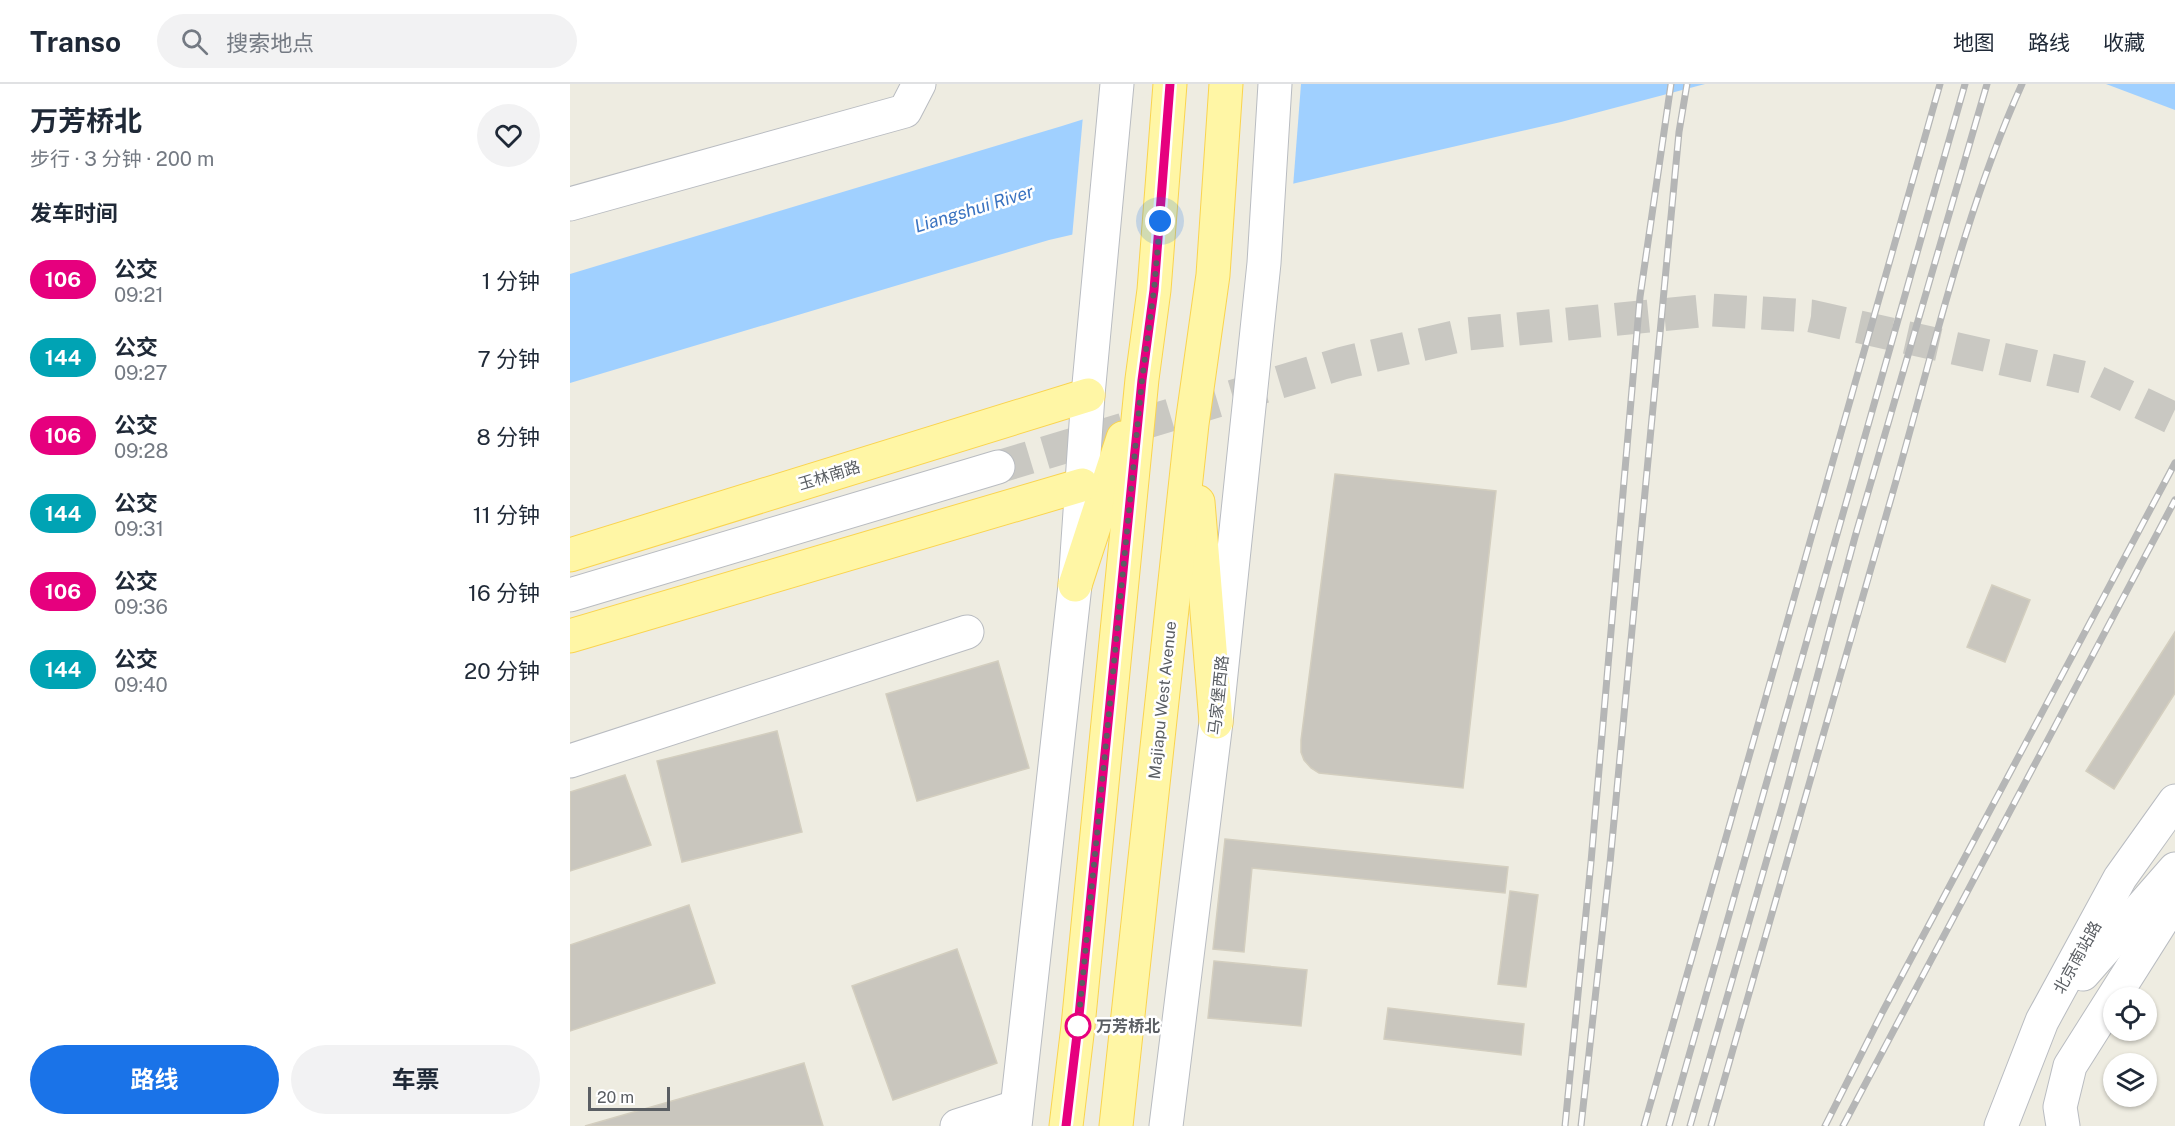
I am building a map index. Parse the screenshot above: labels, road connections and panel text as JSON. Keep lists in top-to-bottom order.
{
  "streets": {
    "main road": ["玉林南路", "Majiapu West Avenue"],
    "street": ["马家堡西路", "北京南站路"]
  },
  "water": ["Liangshui River"],
  "places": ["万芳桥北"],
  "lines": ["bus line 106"],
  "scale_bar": "20 m",
  "page": {
    "header": "Transo",
    "search": "搜索地点",
    "nav": ["地图", "路线", "收藏"],
    "heading": [
      ["万芳桥北", "步行 · 3 分钟 · 200 m"],
      "发车时间"
    ],
    "list": [
      {
        "mark": "106",
        "name": "公交",
        "note": "09:21",
        "value": "1 分钟"
      },
      {
        "mark": "144",
        "name": "公交",
        "note": "09:27",
        "value": "7 分钟"
      },
      {
        "mark": "106",
        "name": "公交",
        "note": "09:28",
        "value": "8 分钟"
      },
      {
        "mark": "144",
        "name": "公交",
        "note": "09:31",
        "value": "11 分钟"
      },
      {
        "mark": "106",
        "name": "公交",
        "note": "09:36",
        "value": "16 分钟"
      },
      {
        "mark": "144",
        "name": "公交",
        "note": "09:40",
        "value": "20 分钟"
      }
    ],
    "buttons": ["路线", "车票"],
    "scale": "20 m"
  }
}
